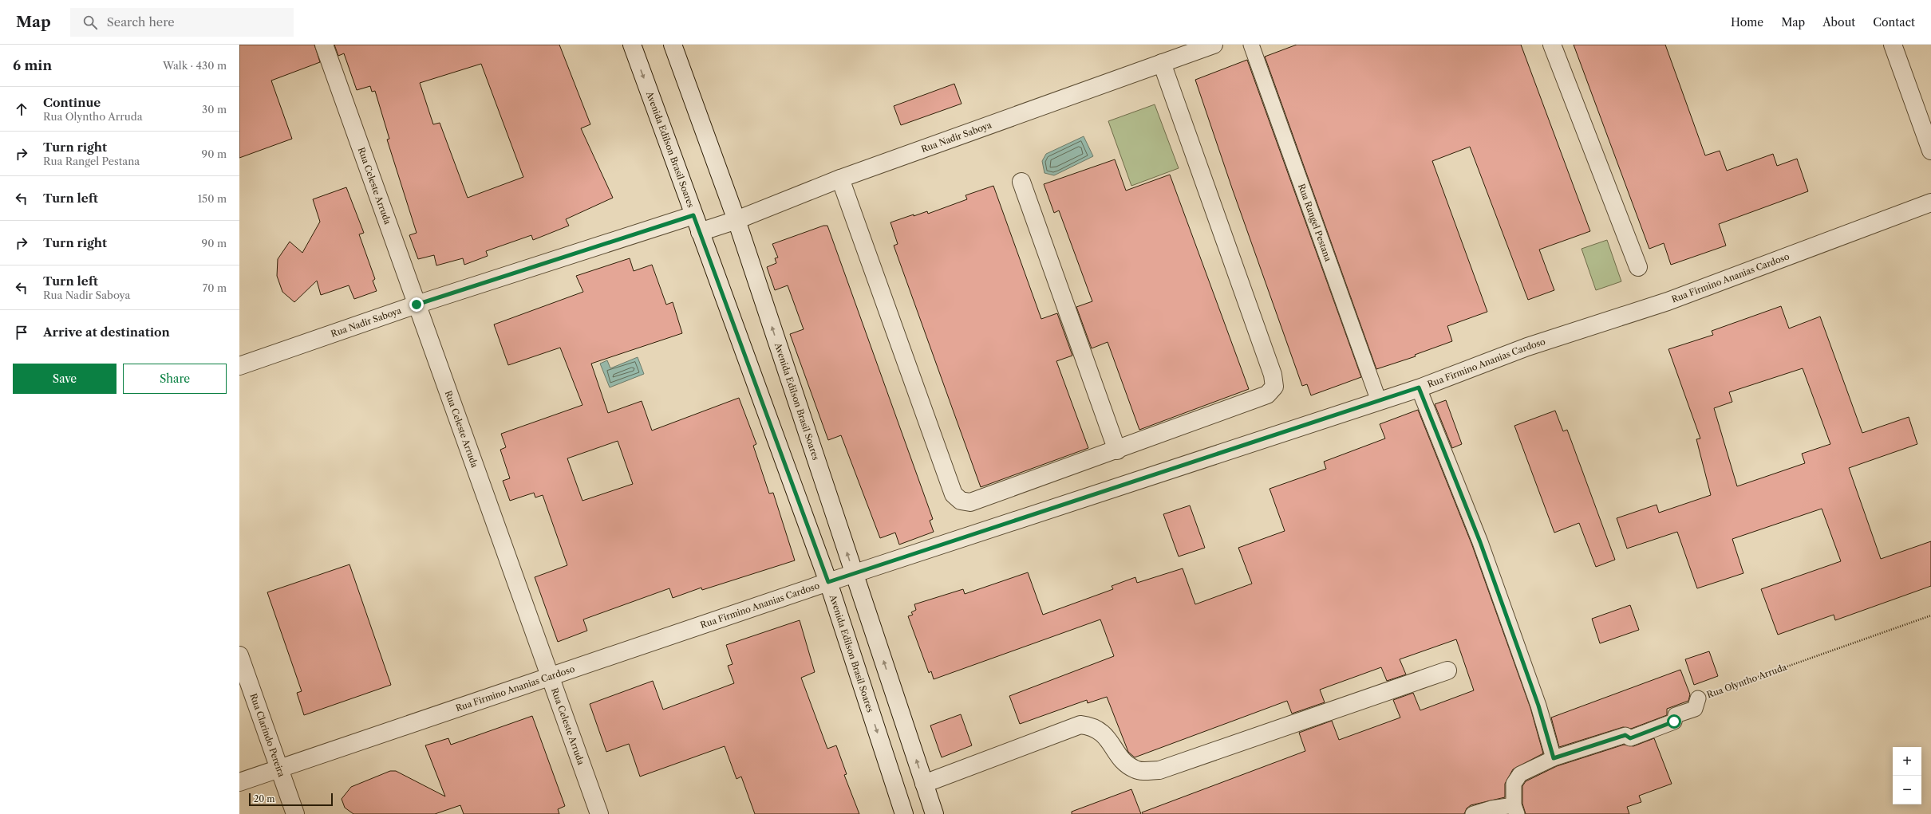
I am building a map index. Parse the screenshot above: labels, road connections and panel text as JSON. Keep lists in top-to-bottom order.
{
  "streets": {
    "street": [
      "Rua Nadir Saboya",
      "Avenida Edilson Brasil Soares",
      "Rua Celeste Arruda",
      "Rua Firmino Ananias Cardoso",
      "Rua Clarindo Pereira"
    ],
    "lane": ["Rua Rangel Pestana", "Rua Olyntho Arruda"]
  },
  "crossings": [
    ["Rua Nadir Saboya", "Avenida Edilson Brasil Soares"],
    ["Rua Nadir Saboya", "Rua Celeste Arruda"],
    ["Avenida Edilson Brasil Soares", "Rua Firmino Ananias Cardoso"],
    ["Rua Celeste Arruda", "Rua Firmino Ananias Cardoso"],
    ["Rua Rangel Pestana", "Rua Firmino Ananias Cardoso"],
    ["Rua Firmino Ananias Cardoso", "Rua Clarindo Pereira"]
  ],
  "scale_bar": "20 m",
  "page": {
    "header": "Map",
    "search": "Search here",
    "nav": [
      "Home",
      "Map",
      "About",
      "Contact"
    ],
    "heading": ["6 min", "Walk · 430 m"],
    "list": [
      ["Continue", "Rua Olyntho Arruda", "30 m"],
      ["Turn right", "Rua Rangel Pestana", "90 m"],
      ["Turn left", "150 m"],
      ["Turn right", "90 m"],
      ["Turn left", "Rua Nadir Saboya", "70 m"],
      "Arrive at destination"
    ],
    "buttons": ["Save", "Share"],
    "map_buttons": ["+", "−"],
    "scale": "20 m"
  }
}
